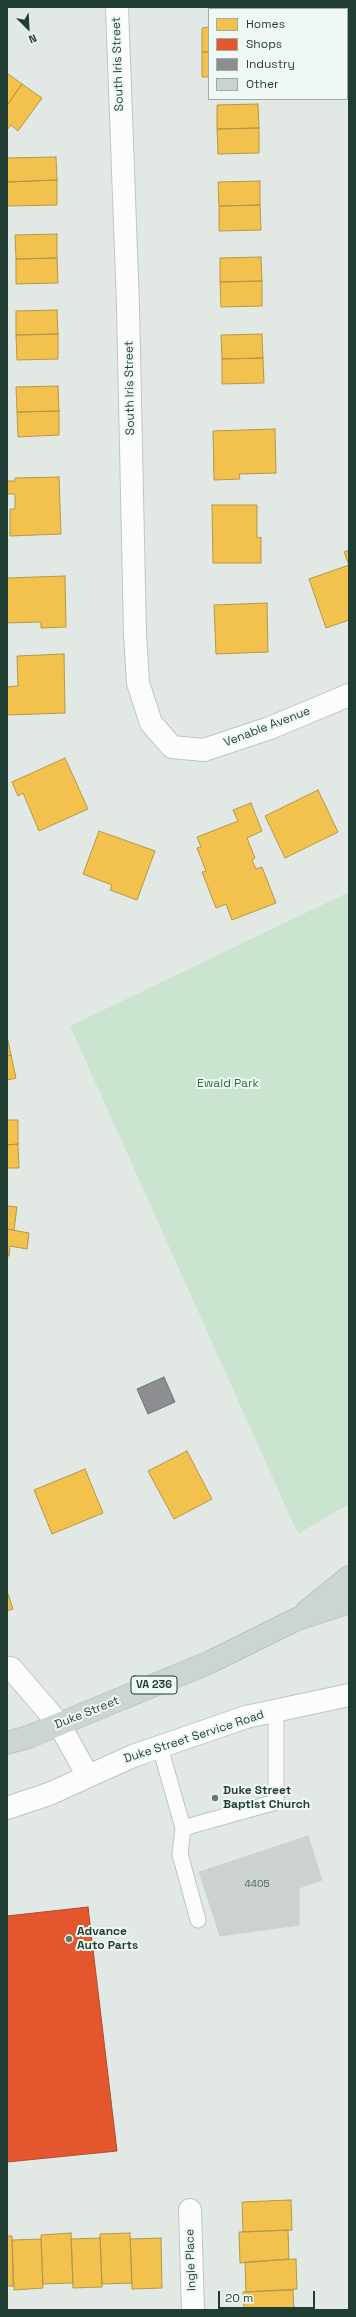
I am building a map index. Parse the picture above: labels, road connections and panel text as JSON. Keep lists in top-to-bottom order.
{
  "streets": {
    "main road": ["VA 236", "Duke Street"],
    "street": [
      "South Iris Street",
      "Venable Avenue",
      "Duke Street Service Road",
      "Ingle Place"
    ]
  },
  "crossings": [
    ["South Iris Street", "Venable Avenue"]
  ],
  "parks": ["Ewald Park"],
  "places": ["Duke Street Baptist Church", "Advance Auto Parts"],
  "house_numbers": ["4405"],
  "legend": [
    "Homes",
    "Shops",
    "Industry",
    "Other"
  ],
  "scale_bar": "20 m",
  "north": "bottom right"
}
